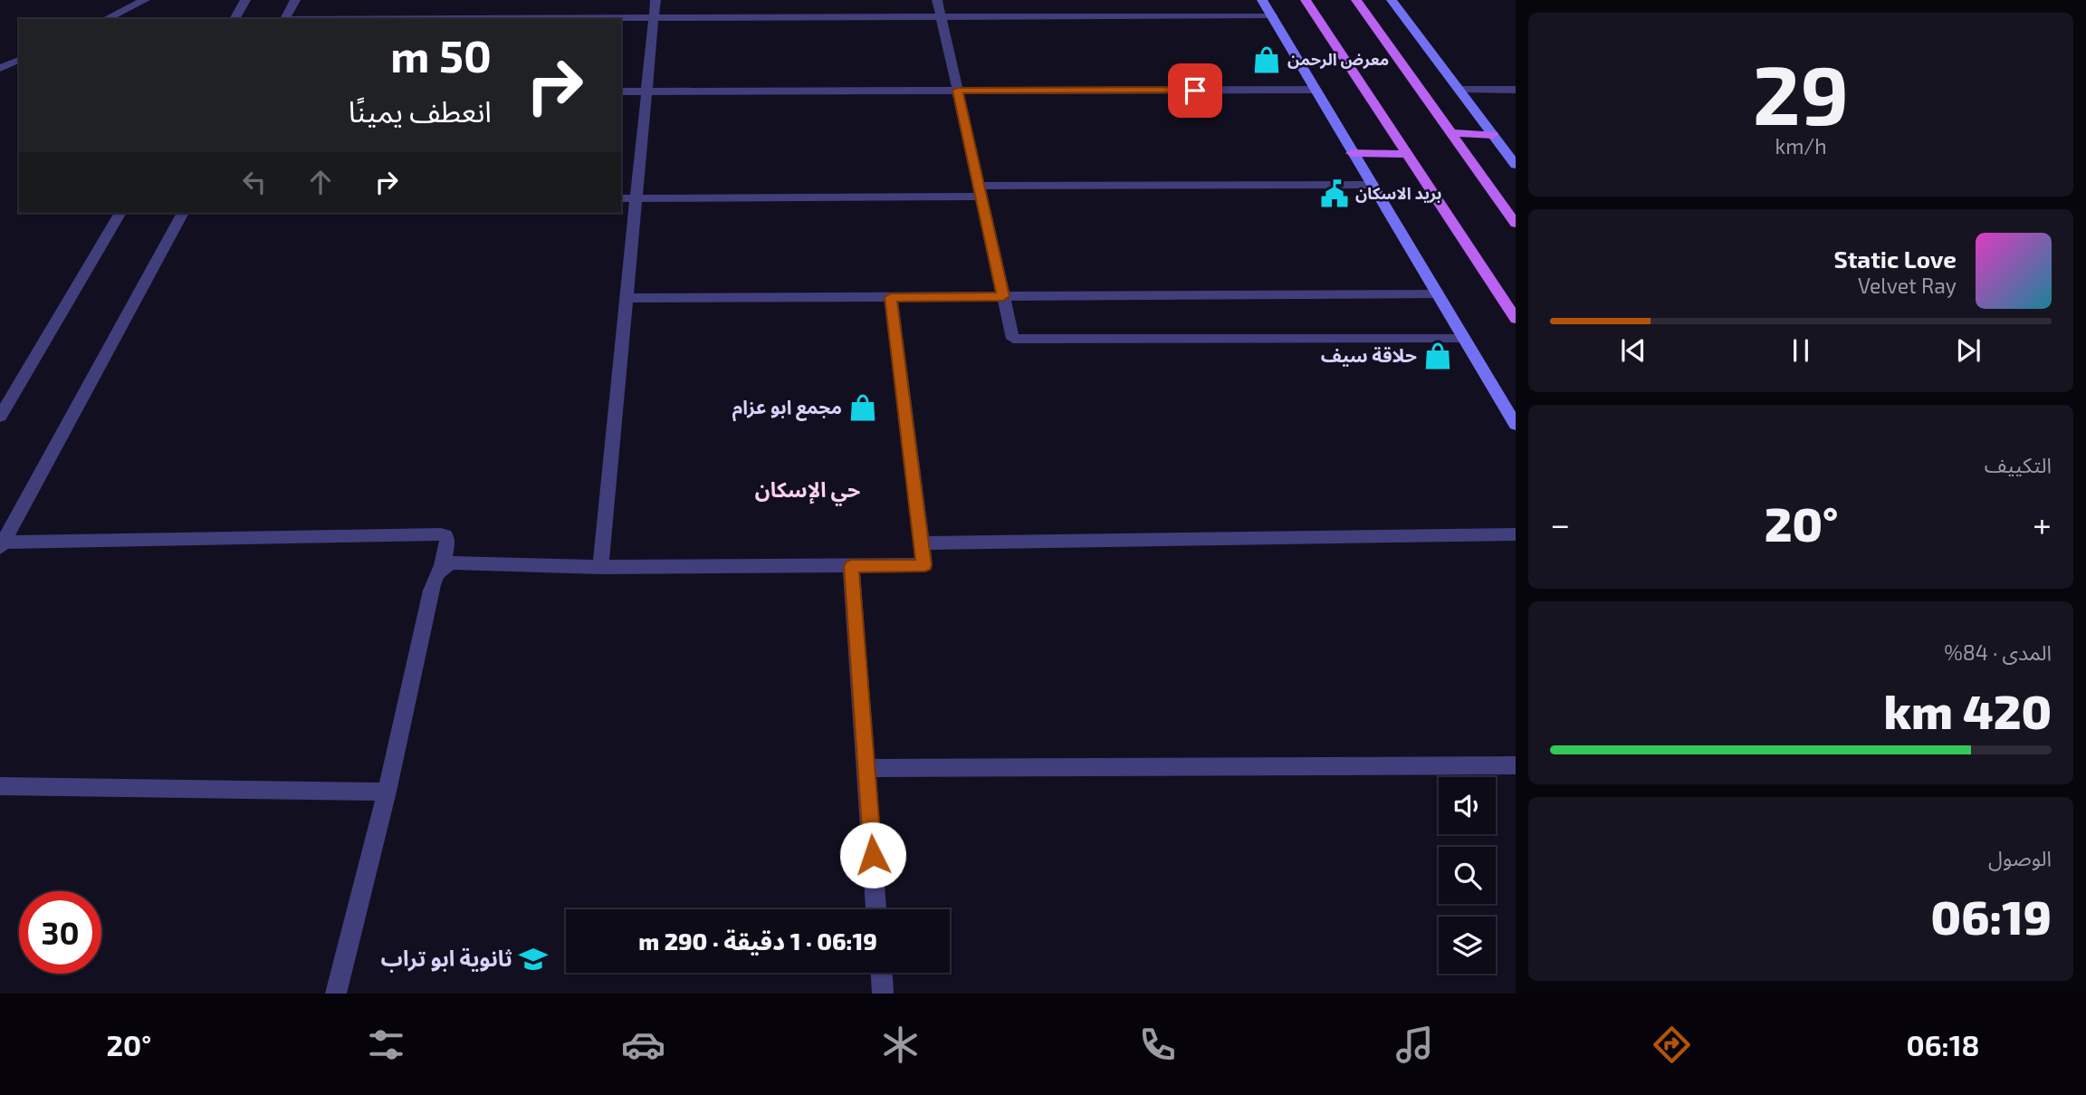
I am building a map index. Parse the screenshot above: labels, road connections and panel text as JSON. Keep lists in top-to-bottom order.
{
  "districts": ["حي الإسكان"],
  "places": {
    "shop": ["معرض الرحمن", "حلاقة سيف", "مجمع ابو عزام"],
    "public building": ["بريد الاسكان"],
    "school or university": ["ثانوية ابو تراب"]
  },
  "page": {
    "tile": [
      ["29", "km/h"],
      "التكييف",
      ["المدى · 84%", "420 km"],
      ["الوصول", "06:19"]
    ],
    "turn": ["50 m", "انعطف يمينًا"],
    "song": ["Static Love", "Velvet Ray"],
    "heat": ["−", "20°", "+"],
    "limit": "30",
    "trip": "06:19 · 1 دقيقة · 290 m",
    "tabs": ["06:18", "20°"]
  }
}
